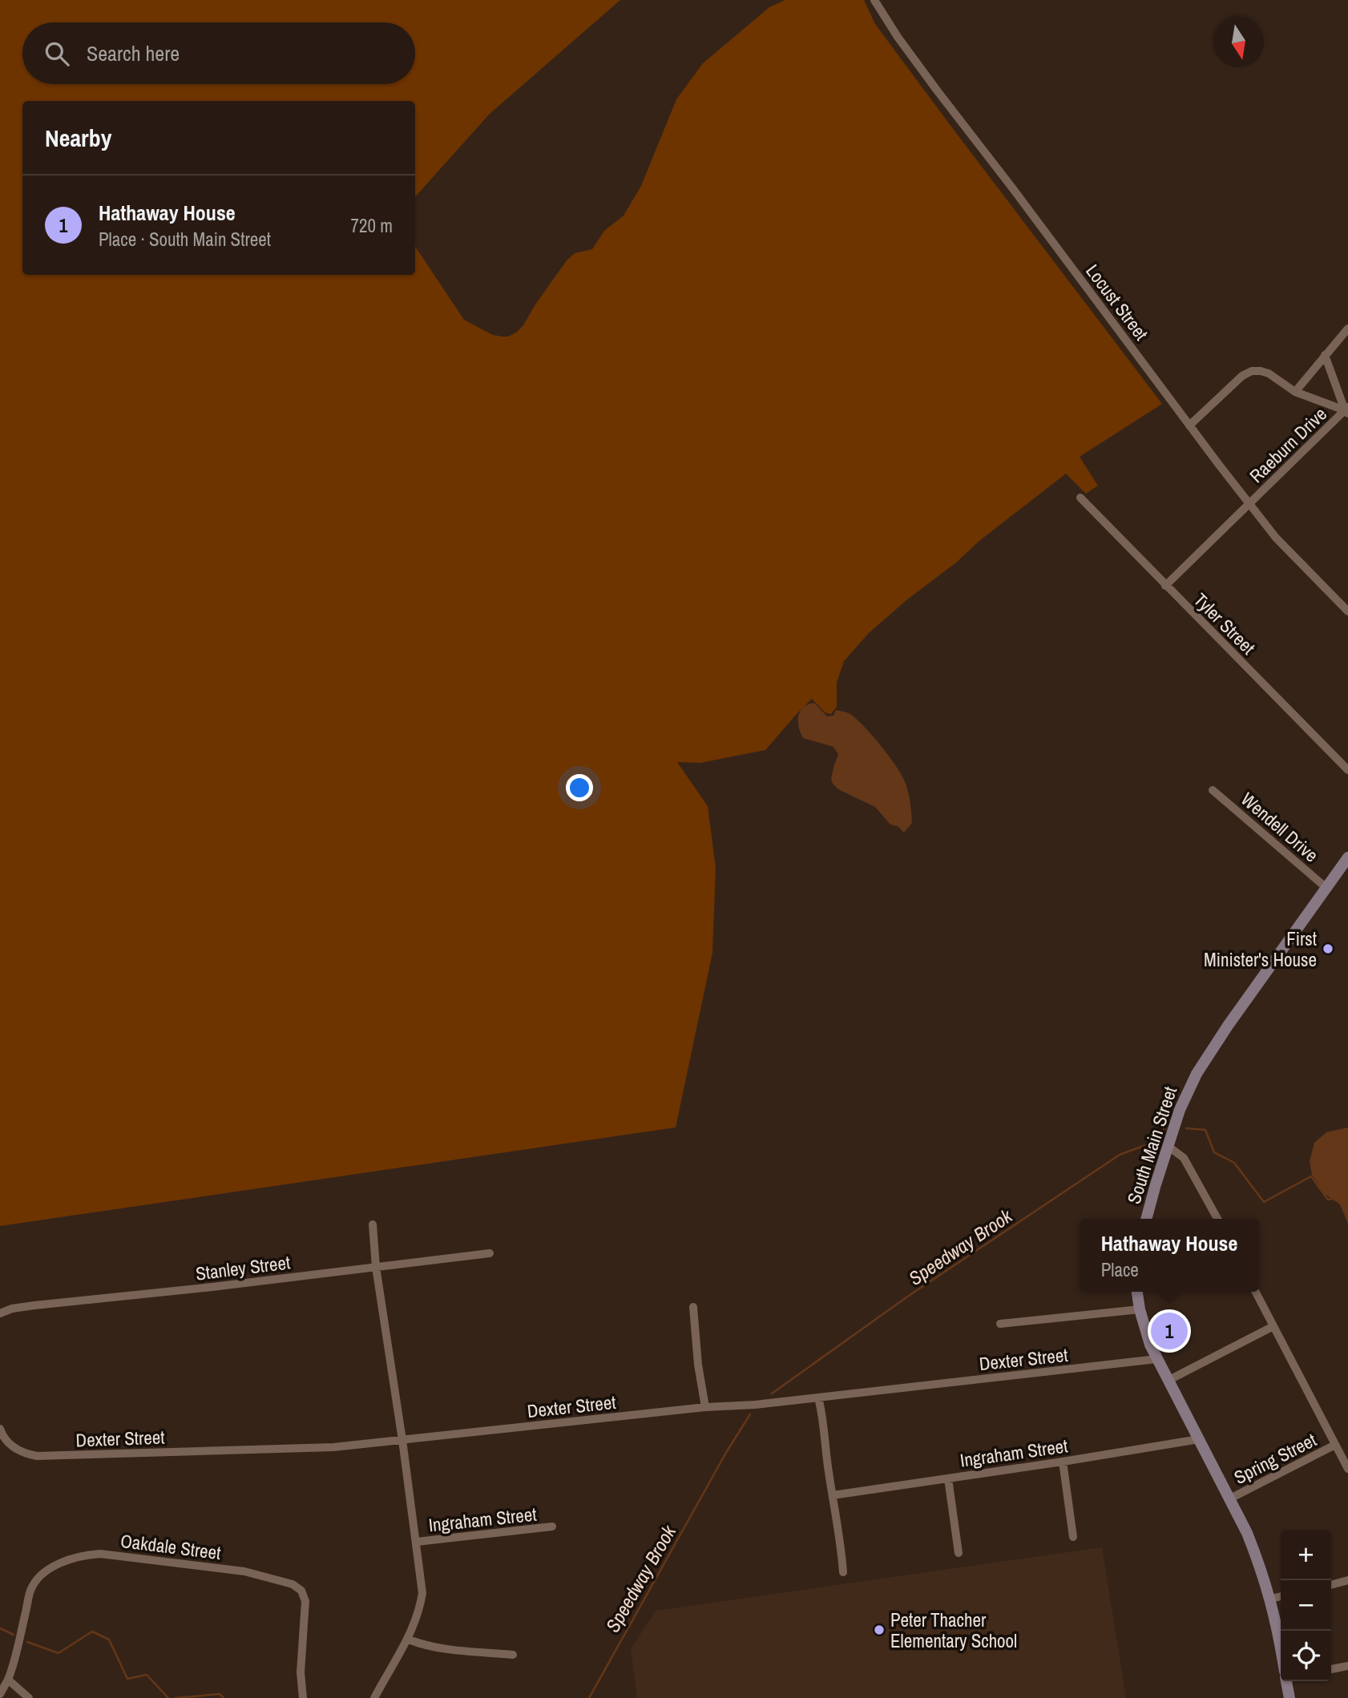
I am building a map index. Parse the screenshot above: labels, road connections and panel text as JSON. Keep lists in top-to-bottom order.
{
  "streets": {
    "main road": ["South Main Street"],
    "street": [
      "Locust Street",
      "Raeburn Drive",
      "Tyler Street",
      "Wendell Drive",
      "Stanley Street",
      "Dexter Street",
      "Ingraham Street",
      "Spring Street",
      "Oakdale Street"
    ]
  },
  "crossings": [
    ["Locust Street", "Raeburn Drive"],
    ["Raeburn Drive", "Tyler Street"],
    ["Wendell Drive", "South Main Street"]
  ],
  "water": ["Speedway Brook"],
  "places": ["First Minister's House", "Peter Thacher Elementary School"],
  "north": "bottom",
  "page": {
    "search": "Search here",
    "heading": "Nearby",
    "list": [
      {
        "mark": "1",
        "name": "Hathaway House",
        "note": "Place · South Main Street",
        "value": "720 m"
      }
    ],
    "popup": ["Hathaway House", "Place"],
    "pins": "1",
    "map_buttons": ["+", "−"]
  }
}
